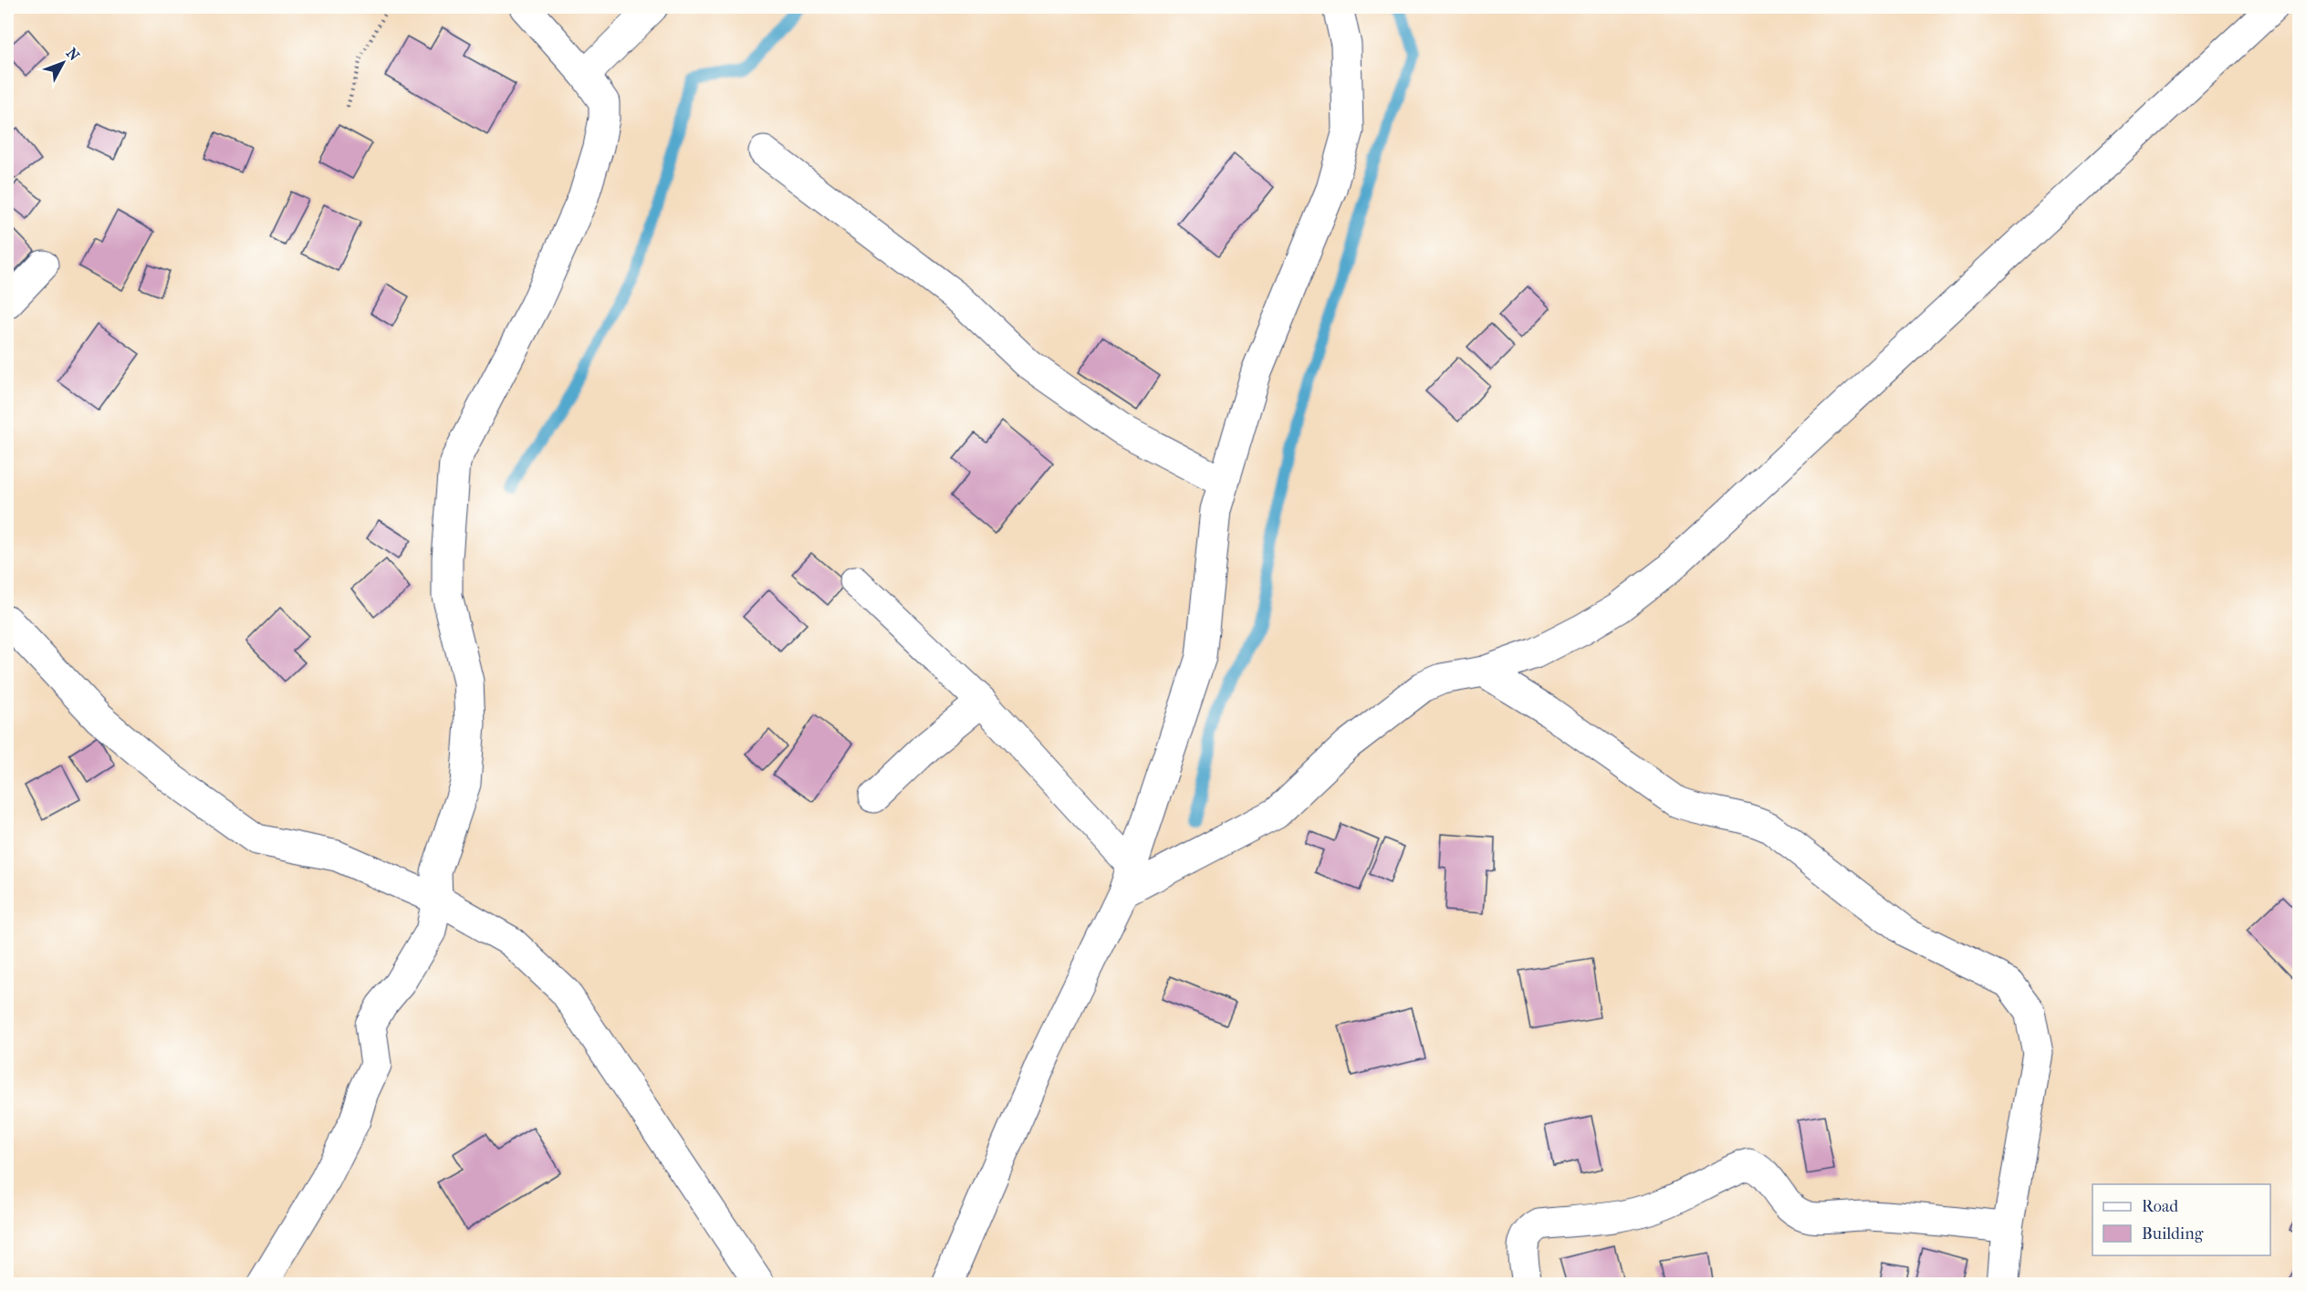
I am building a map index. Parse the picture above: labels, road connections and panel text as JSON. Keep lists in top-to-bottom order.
{
  "legend": ["Road", "Building"],
  "north": "top right"
}
